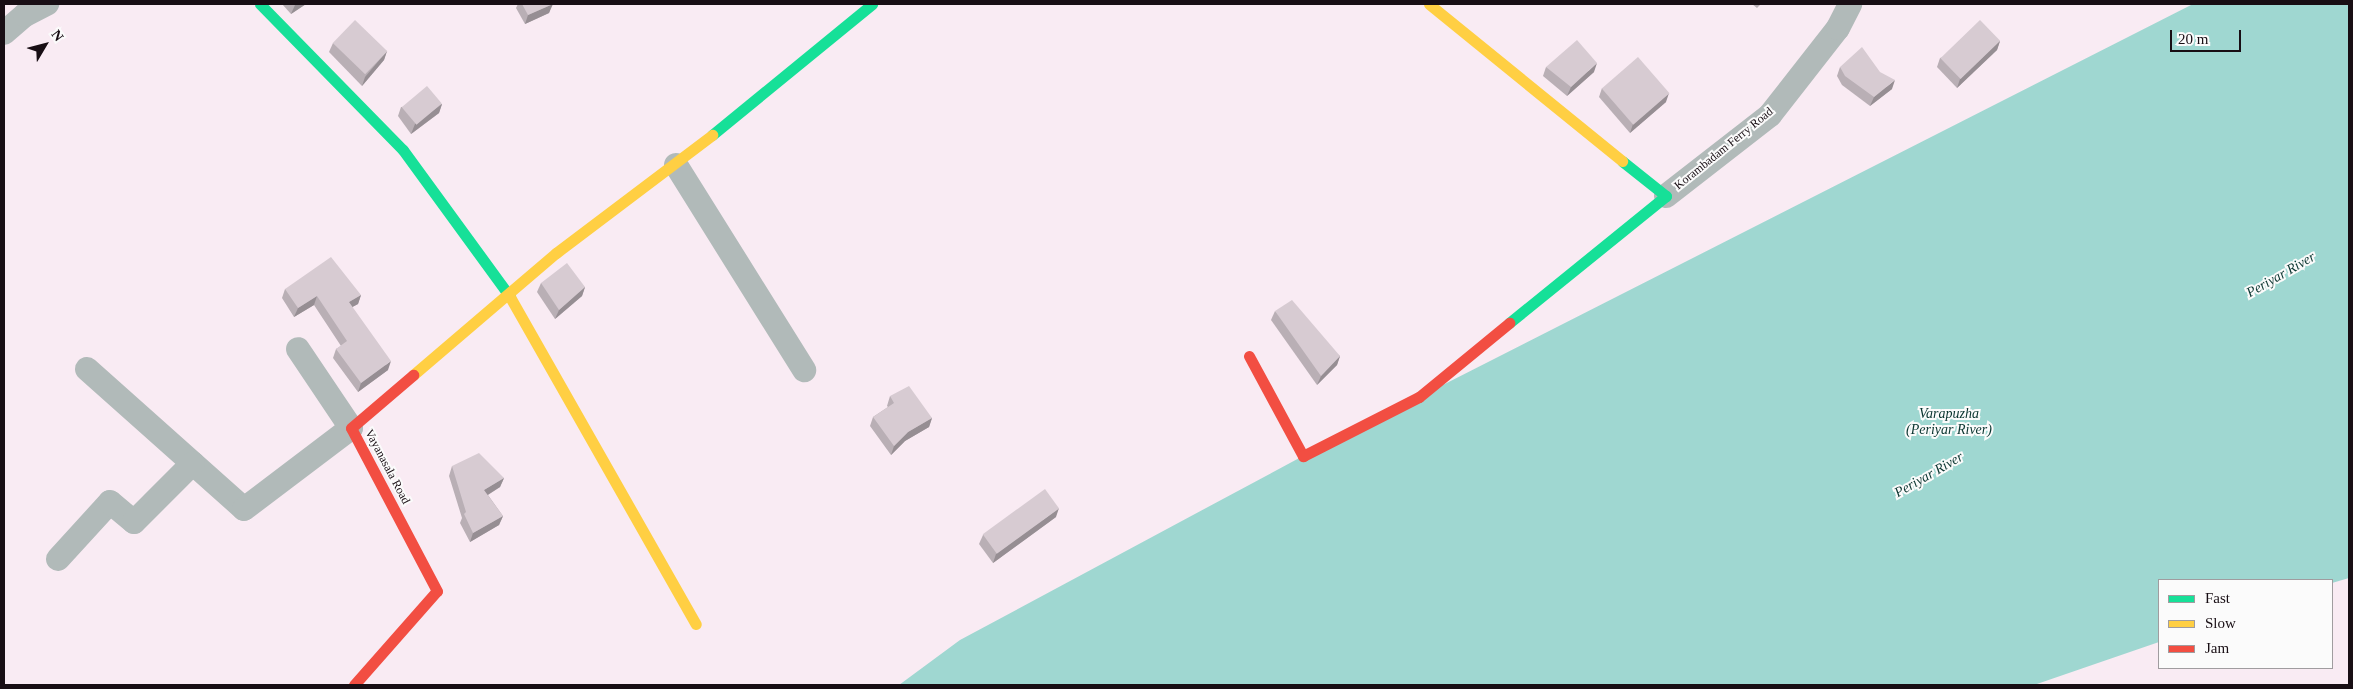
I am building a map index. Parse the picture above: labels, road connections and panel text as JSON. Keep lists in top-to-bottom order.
{
  "streets": {
    "street": ["Korambadam Ferry Road", "Vayanasala Road"]
  },
  "water": ["Periyar River", "Varapuzha (Periyar River)"],
  "legend": ["Fast", "Slow", "Jam"],
  "scale_bar": "20 m",
  "north": "top right"
}
